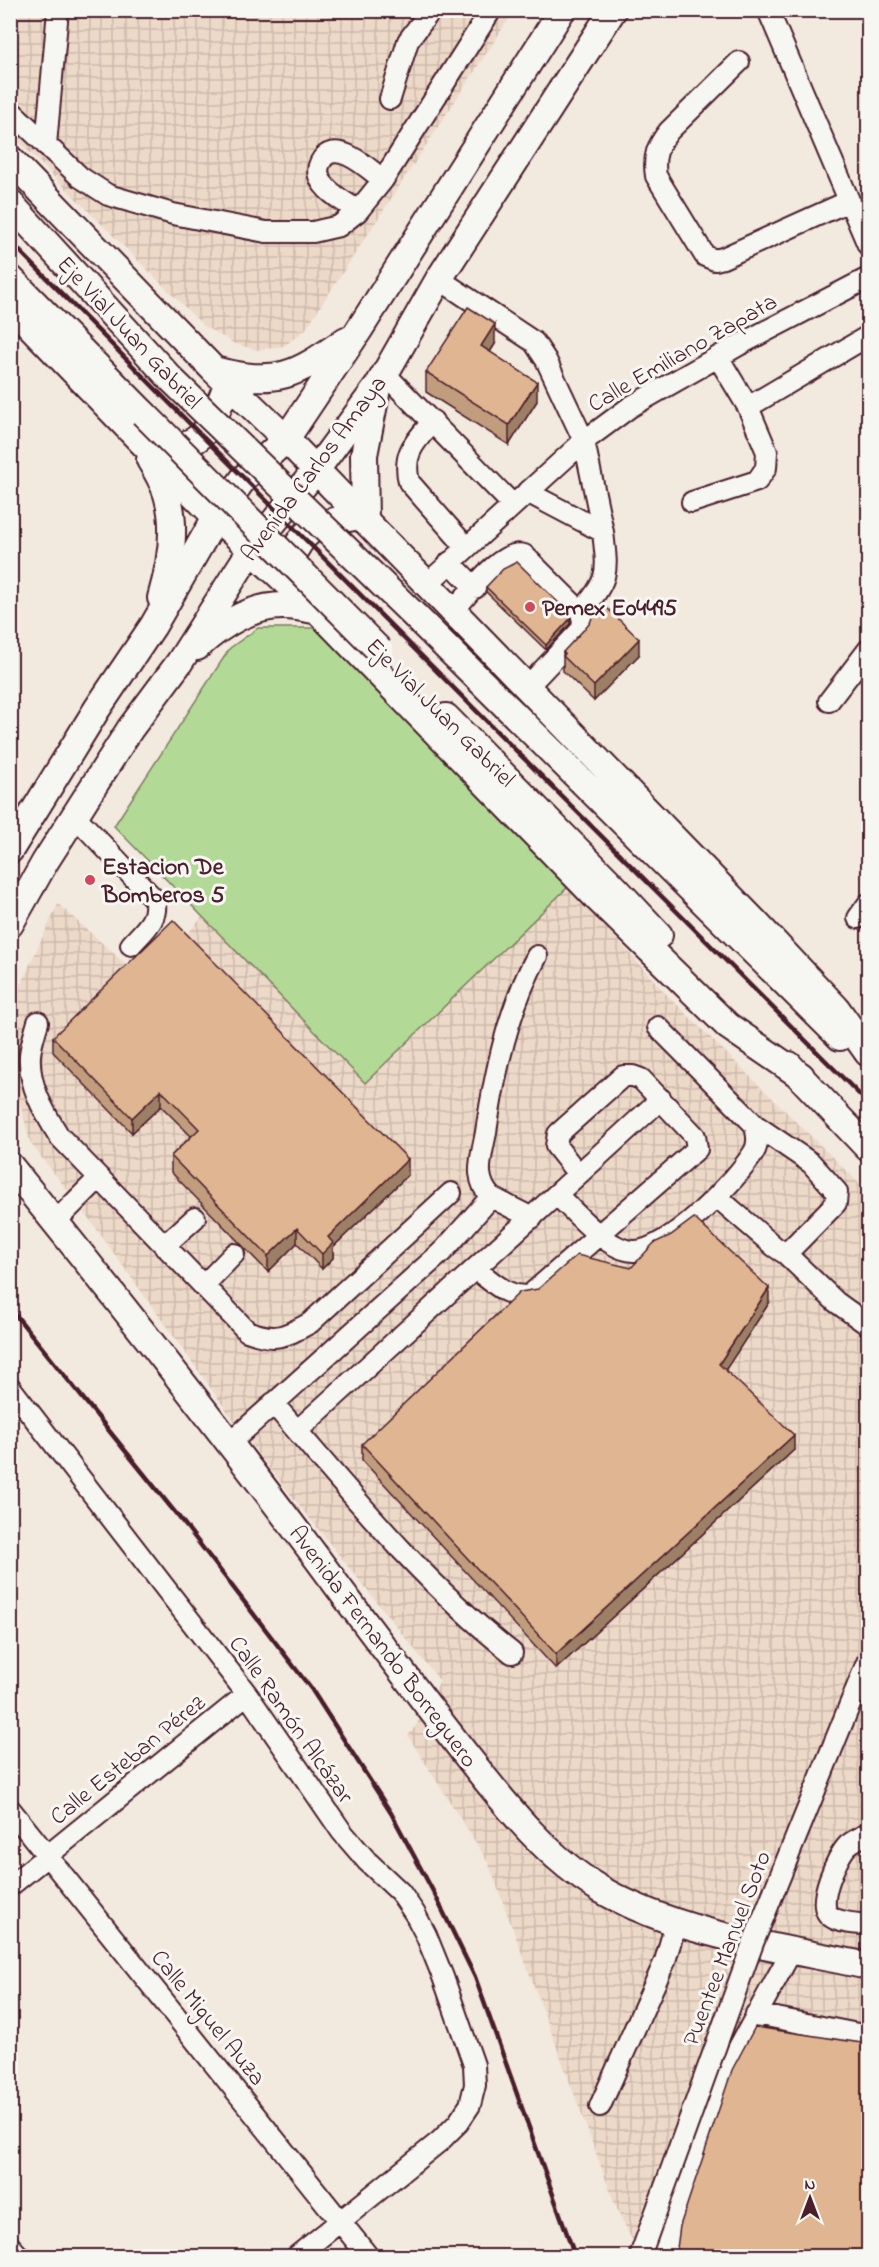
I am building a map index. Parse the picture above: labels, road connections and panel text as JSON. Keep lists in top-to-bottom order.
{
  "streets": {
    "main road": ["Eje Vial Juan Gabriel", "Avenida Carlos Amaya", "Avenida Fernando Borreguero"],
    "street": [
      "Calle Emiliano Zapata",
      "Calle Ramón Alcázar",
      "Calle Esteban Pérez",
      "Puentee Manuel Soto",
      "Calle Miguel Auza"
    ]
  },
  "crossings": [
    ["Calle Ramón Alcázar", "Calle Esteban Pérez"],
    ["Calle Ramón Alcázar", "Calle Miguel Auza"],
    ["Calle Esteban Pérez", "Calle Miguel Auza"]
  ],
  "places": ["Pemex E04495", "Estacion De Bomberos 5"],
  "north": "top"
}
